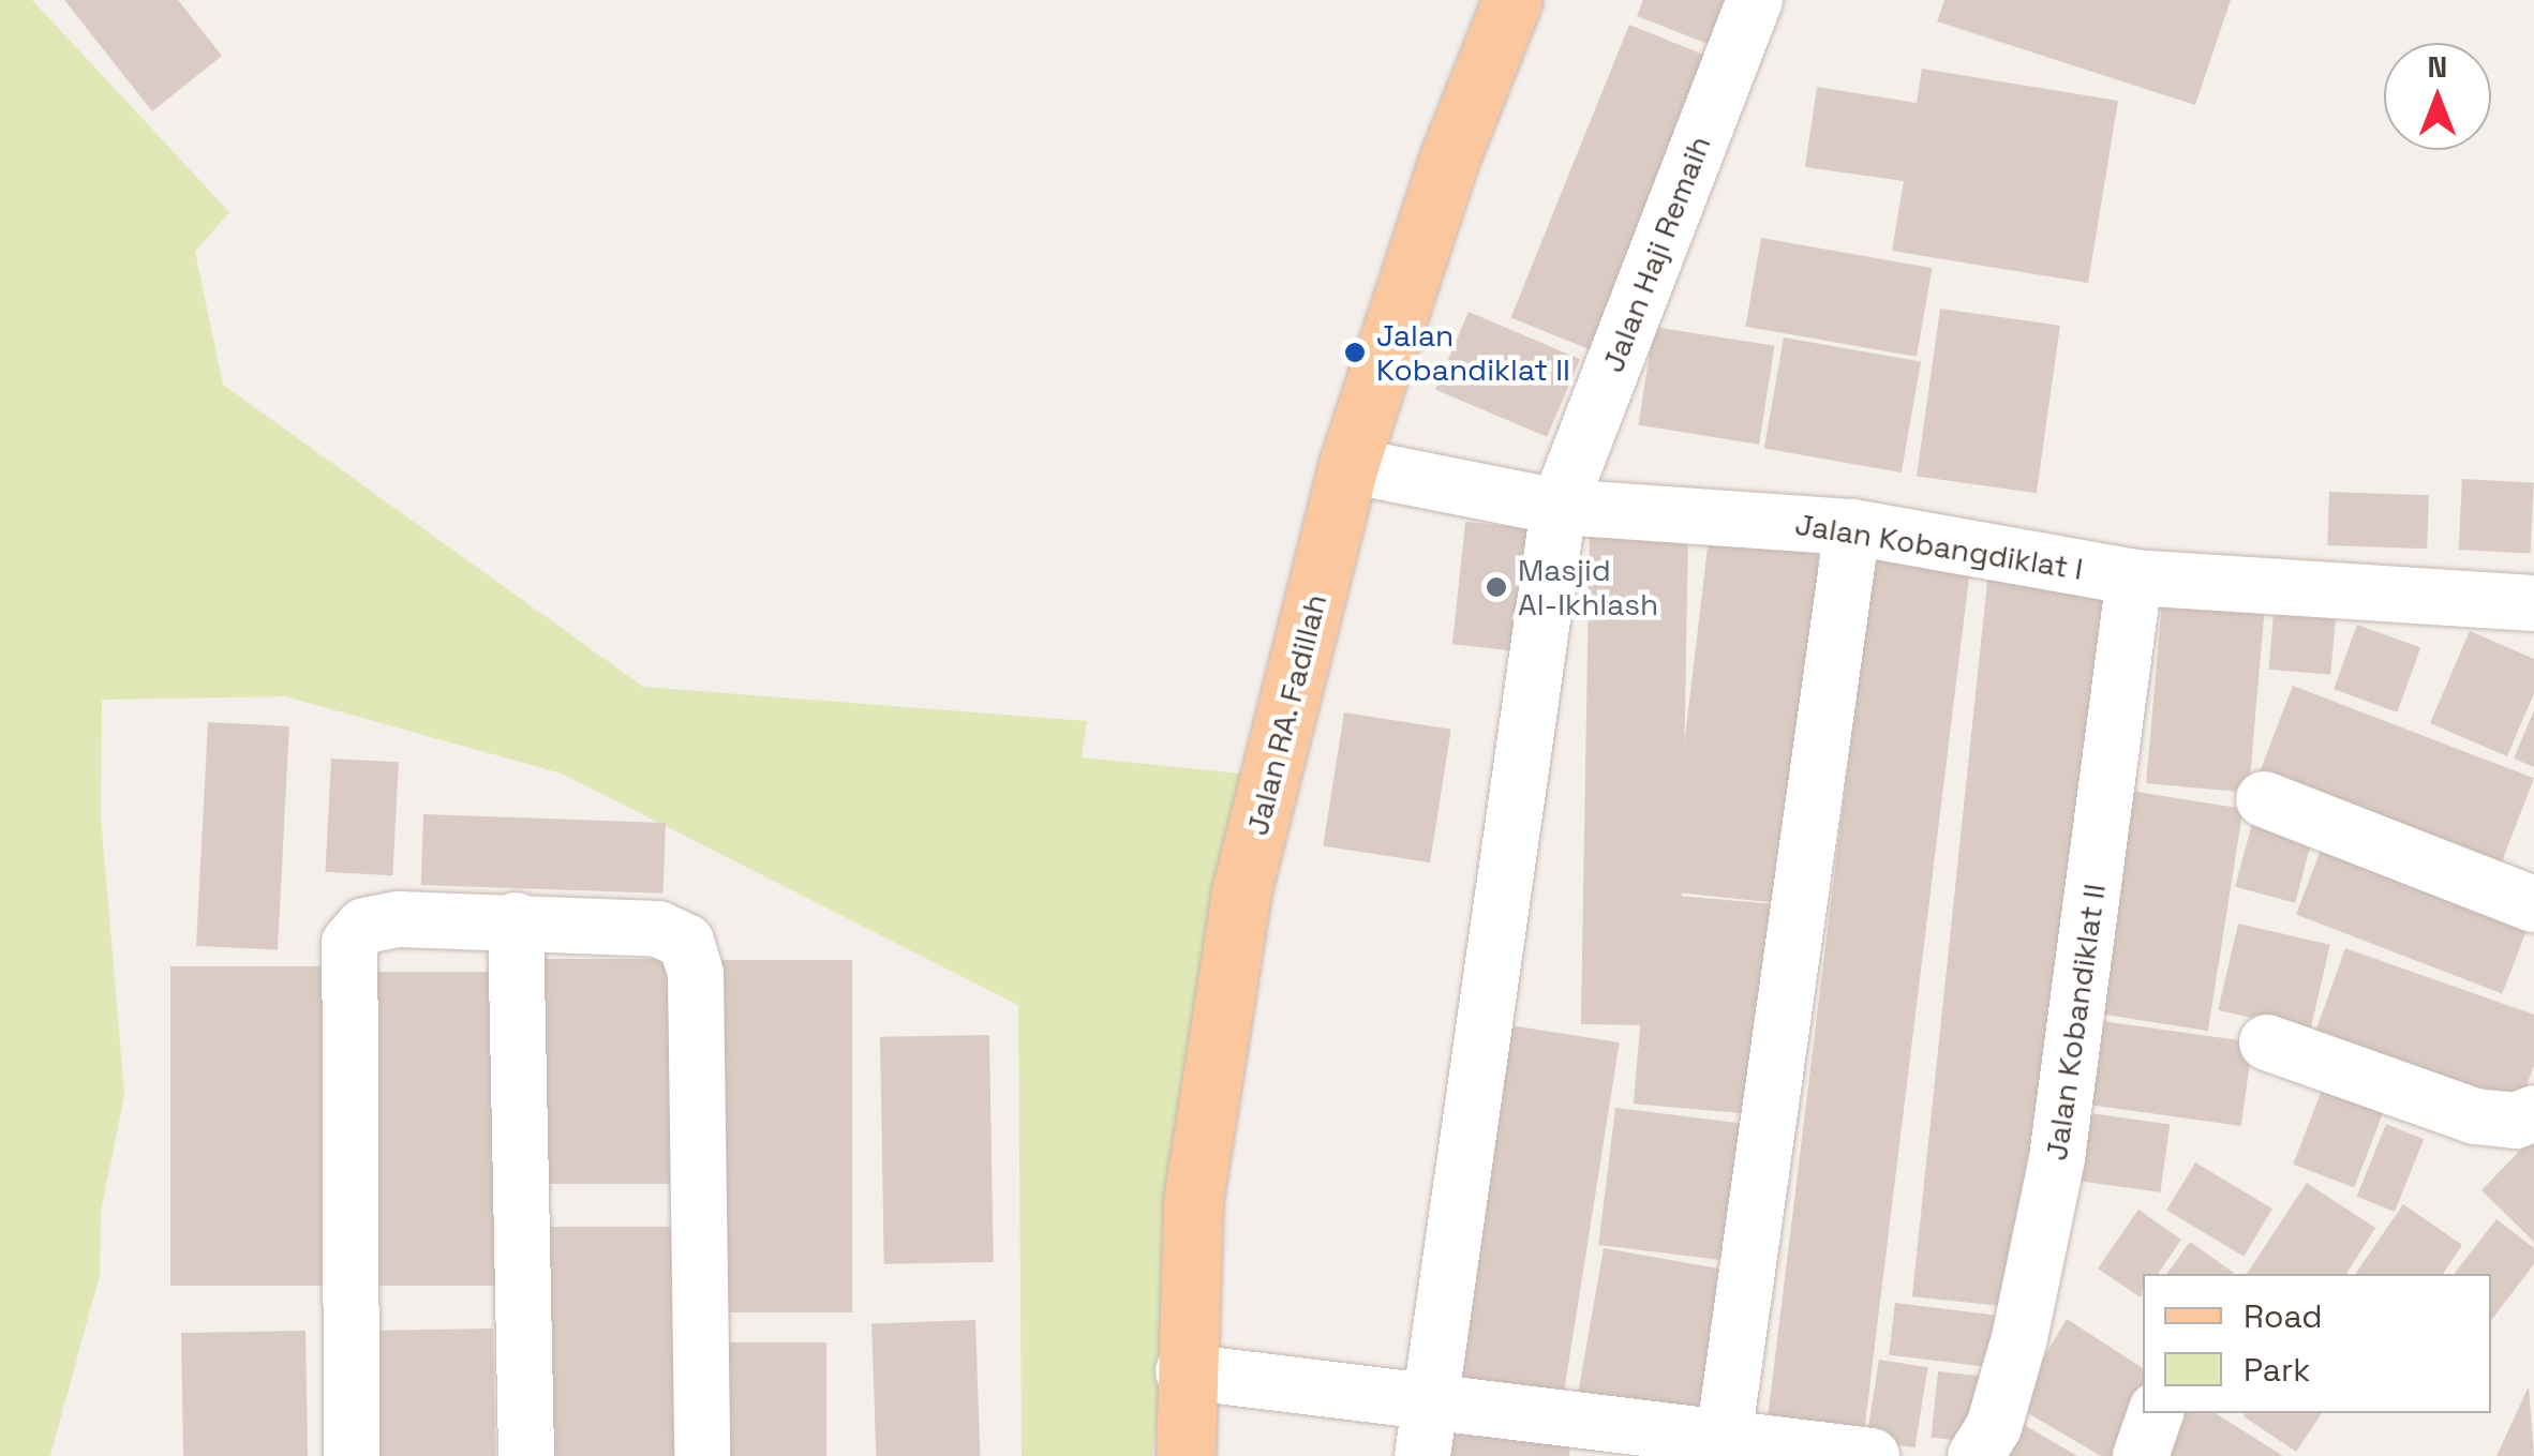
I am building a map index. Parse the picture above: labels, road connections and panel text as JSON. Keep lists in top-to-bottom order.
{
  "streets": {
    "main road": ["Jalan RA. Fadillah"],
    "street": ["Jalan Haji Remaih", "Jalan Kobangdiklat I", "Jalan Kobandiklat II"]
  },
  "crossings": [
    ["Jalan Haji Remaih", "Jalan Kobangdiklat I"],
    ["Jalan Kobangdiklat I", "Jalan RA. Fadillah"],
    ["Jalan Kobangdiklat I", "Jalan Kobandiklat II"]
  ],
  "places": ["Jalan Kobandiklat II", "Masjid Al-Ikhlash"],
  "legend": ["Road", "Park"],
  "north": "top"
}
